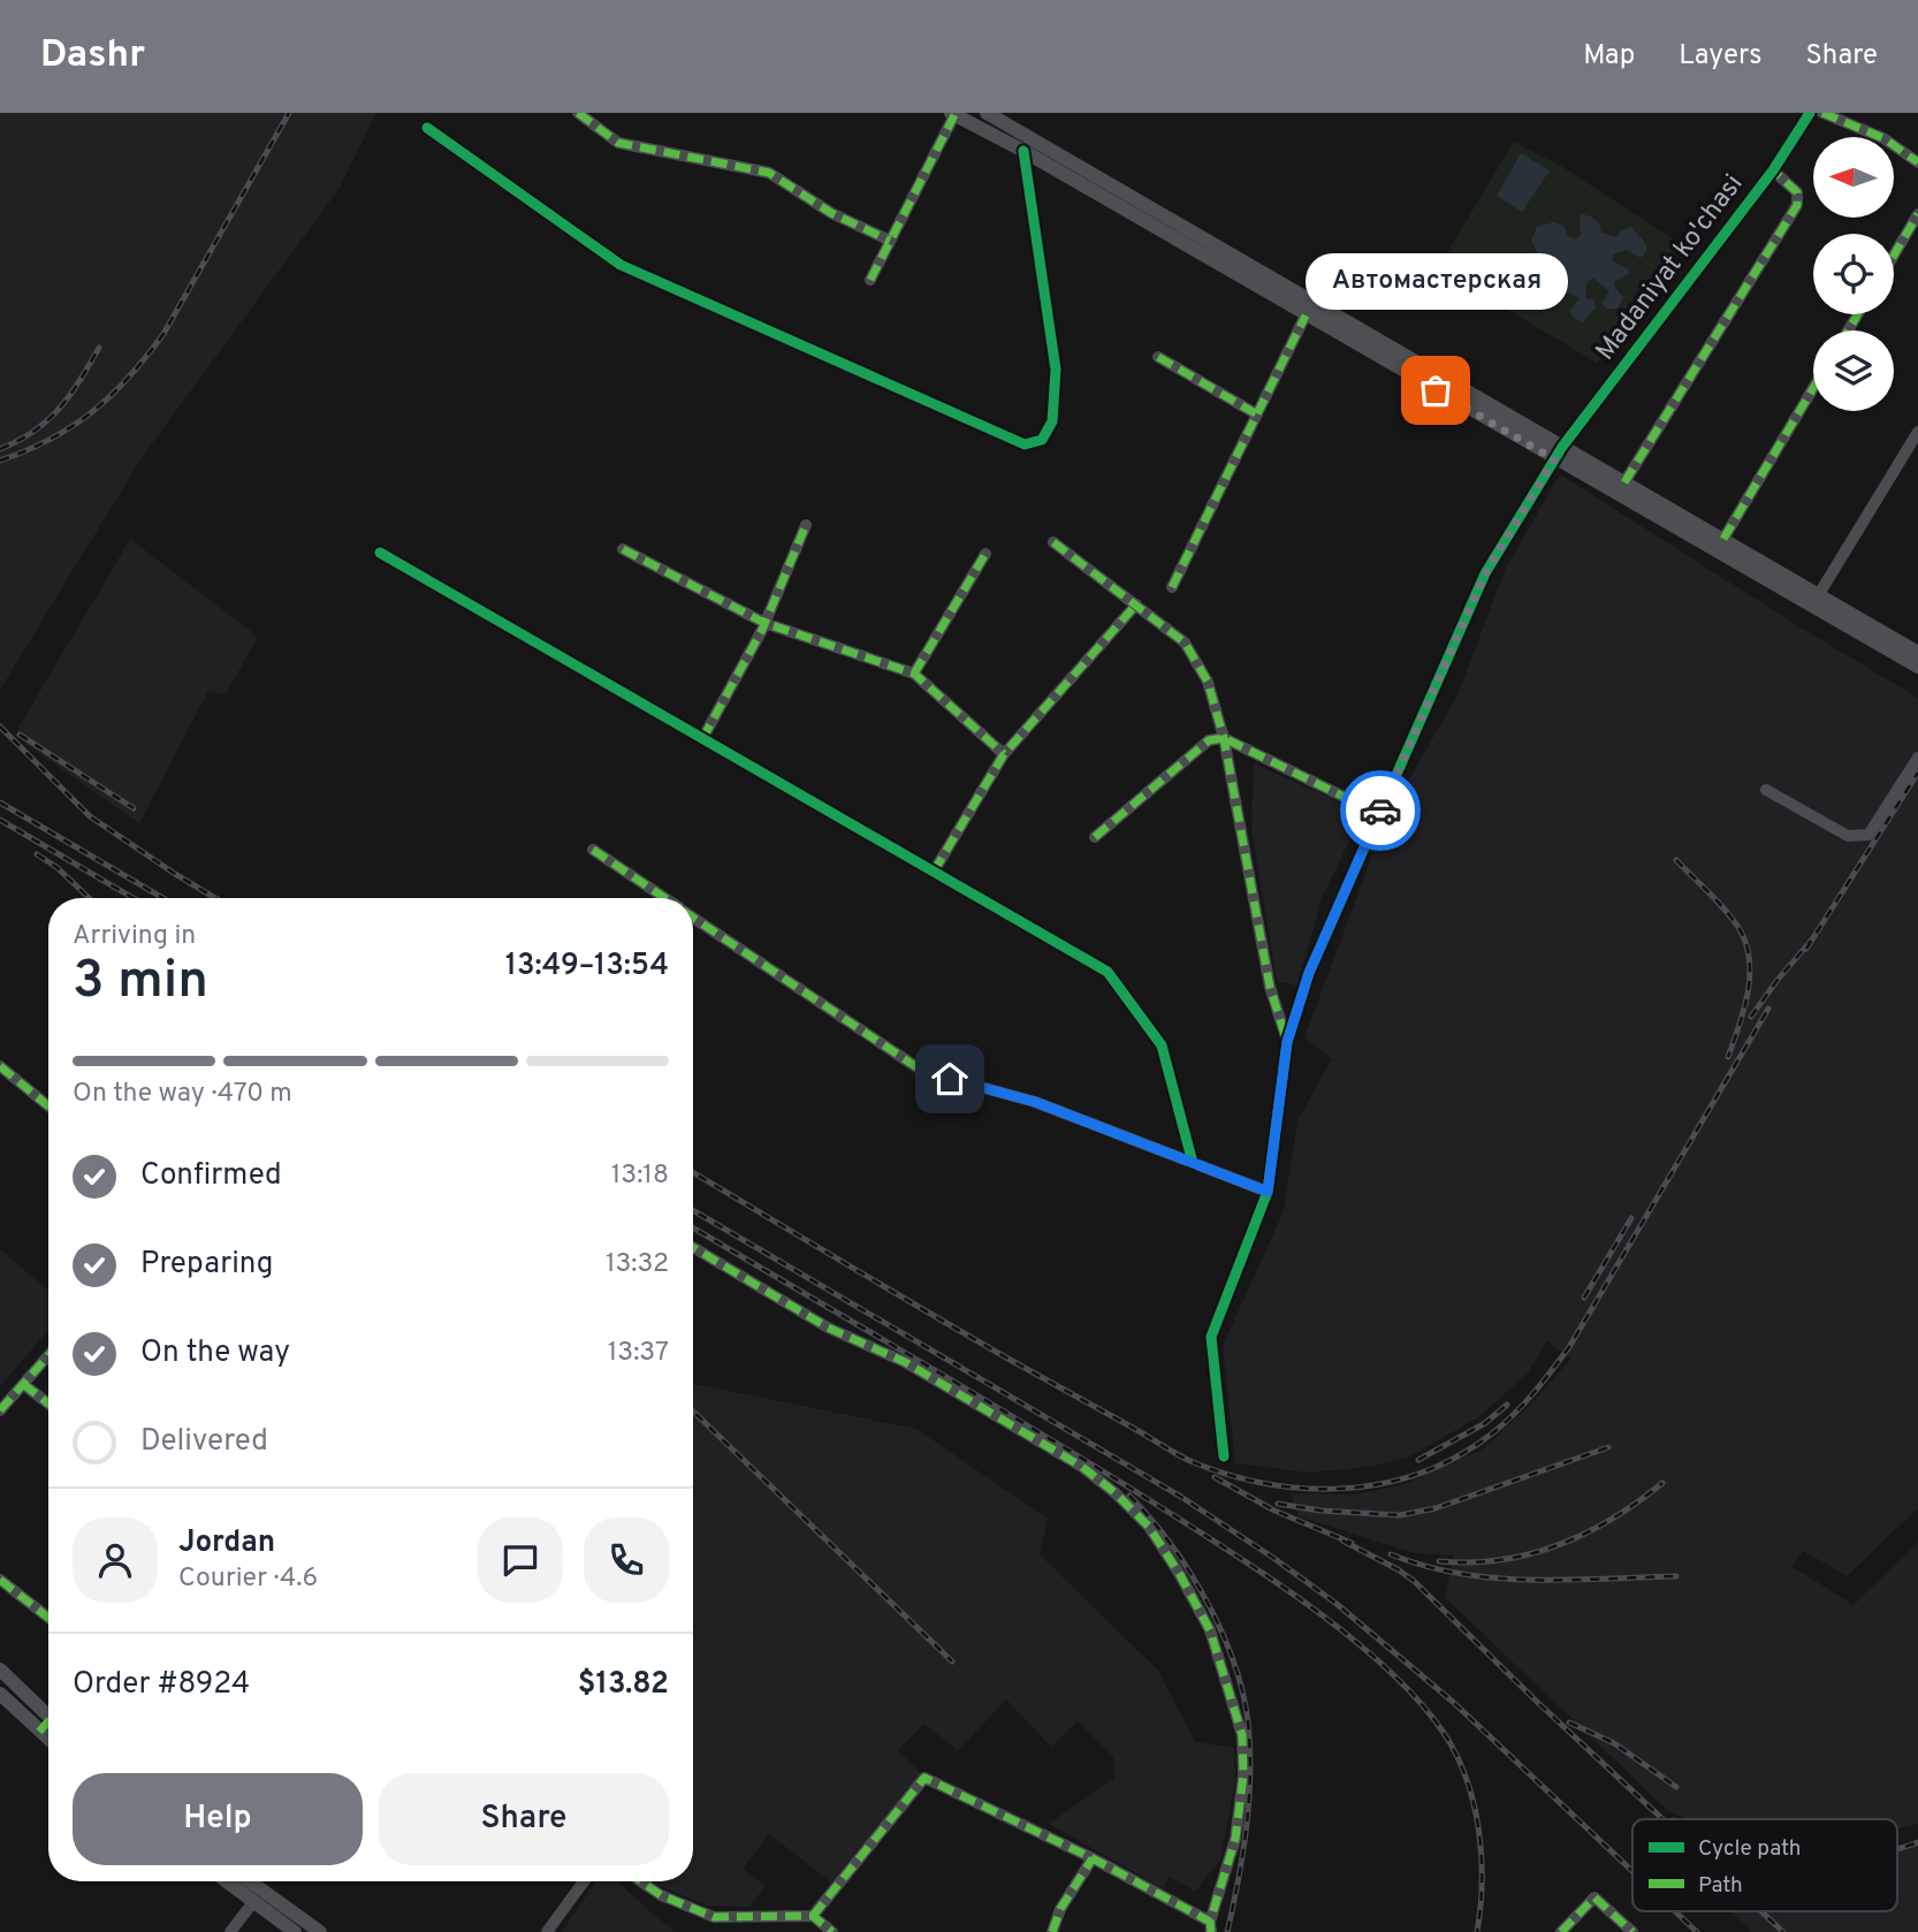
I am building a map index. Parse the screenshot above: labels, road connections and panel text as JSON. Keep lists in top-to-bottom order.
{
  "streets": {
    "street": ["Madaniyat ko'chasi"]
  },
  "places": ["Автомастерская"],
  "legend": ["Cycle path", "Path"],
  "north": "left",
  "page": {
    "header": "Dashr",
    "nav": ["Map", "Layers", "Share"],
    "bubble": "Автомастерская",
    "heading": ["3 min", "Arriving in", "13:49–13:54"],
    "panel": [
      "Jordan",
      "Courier · 4.6",
      "Order #8924",
      "$13.82"
    ],
    "bar": "On the way · 470 m",
    "list": [
      ["Confirmed", "13:18"],
      ["Preparing", "13:32"],
      ["On the way", "13:37"],
      "Delivered"
    ],
    "buttons": ["Help", "Share"]
  }
}
